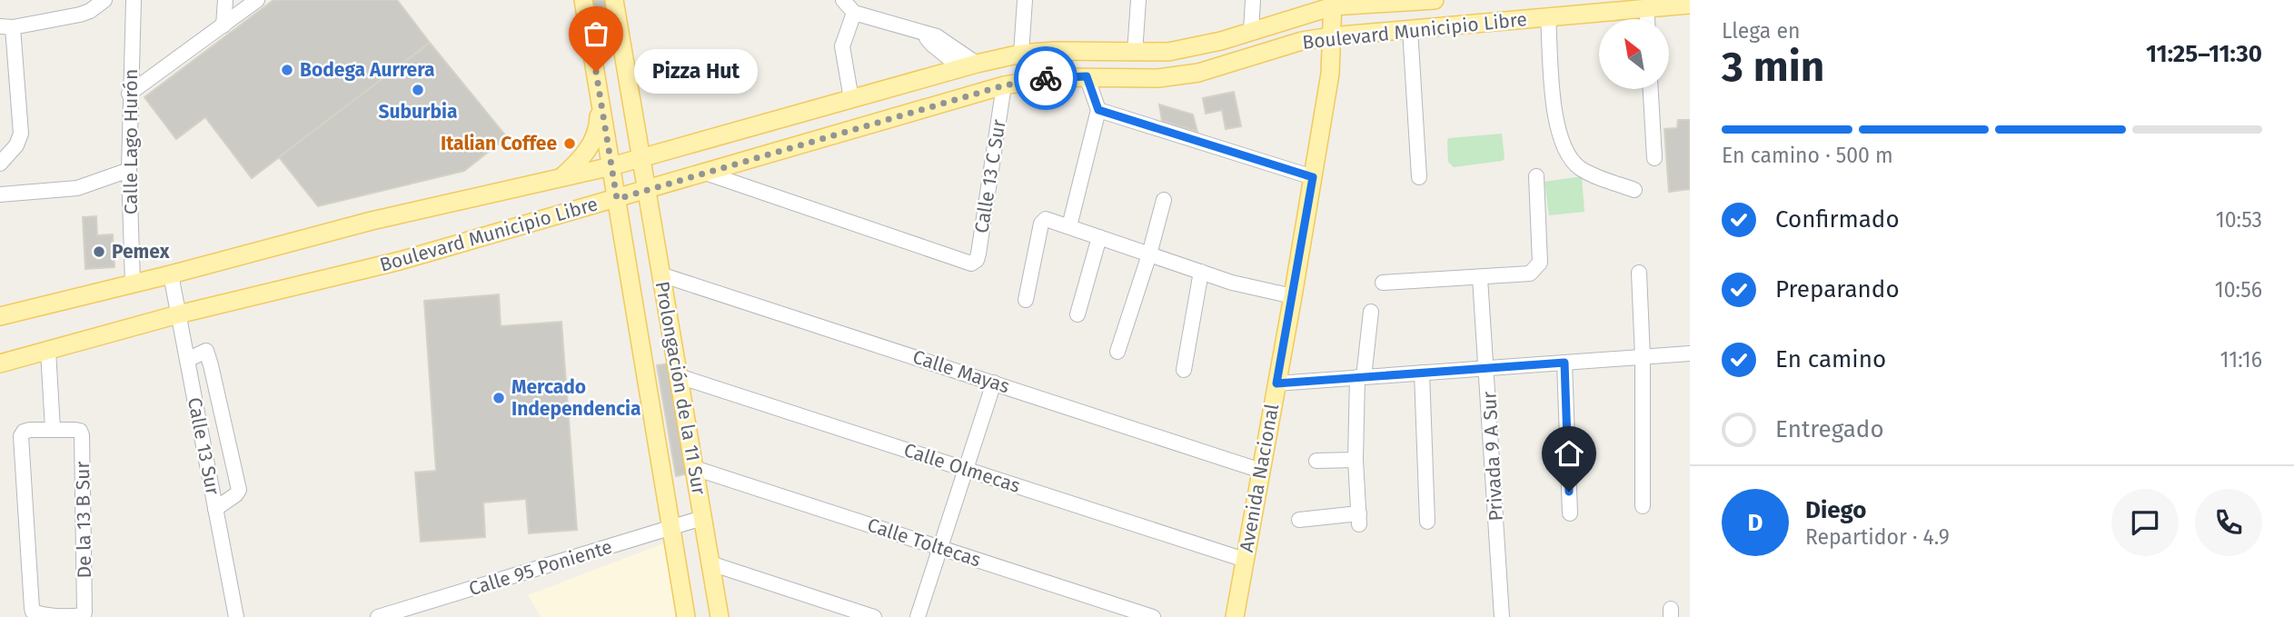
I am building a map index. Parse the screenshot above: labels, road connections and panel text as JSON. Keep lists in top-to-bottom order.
{
  "streets": {
    "main road": ["Boulevard Municipio Libre", "Prolongación de la 11 Sur", "Avenida Nacional"],
    "street": [
      "Calle Lago Hurón",
      "Calle 13 C Sur",
      "Calle Mayas",
      "Calle 13 Sur",
      "Privada 9 A Sur",
      "Calle Olmecas",
      "De la 13 B Sur",
      "Calle Toltecas",
      "Calle 95 Poniente"
    ]
  },
  "crossings": [
    ["Boulevard Municipio Libre", "Calle Lago Hurón"],
    ["Boulevard Municipio Libre", "Calle 13 C Sur"],
    ["Boulevard Municipio Libre", "Prolongación de la 11 Sur"],
    ["Boulevard Municipio Libre", "Calle 13 Sur"],
    ["Boulevard Municipio Libre", "Avenida Nacional"],
    ["Calle Mayas", "Prolongación de la 11 Sur"],
    ["Calle Mayas", "Avenida Nacional"],
    ["Prolongación de la 11 Sur", "Calle Olmecas"],
    ["Prolongación de la 11 Sur", "Calle Toltecas"],
    ["Prolongación de la 11 Sur", "Calle 95 Poniente"],
    ["Calle Olmecas", "Avenida Nacional"]
  ],
  "places": [
    "Bodega Aurrera",
    "Pizza Hut",
    "Suburbia",
    "Italian Coffee",
    "Pemex",
    "Mercado Independencia"
  ],
  "north": "top left",
  "page": {
    "heading": ["3 min", "Llega en", "11:25–11:30"],
    "panel": ["Diego", "Repartidor · 4.9"],
    "bubble": "Pizza Hut",
    "bar": "En camino · 500 m",
    "list": [
      ["Confirmado", "10:53"],
      ["Preparando", "10:56"],
      ["En camino", "11:16"],
      "Entregado"
    ],
    "round": "D"
  }
}
